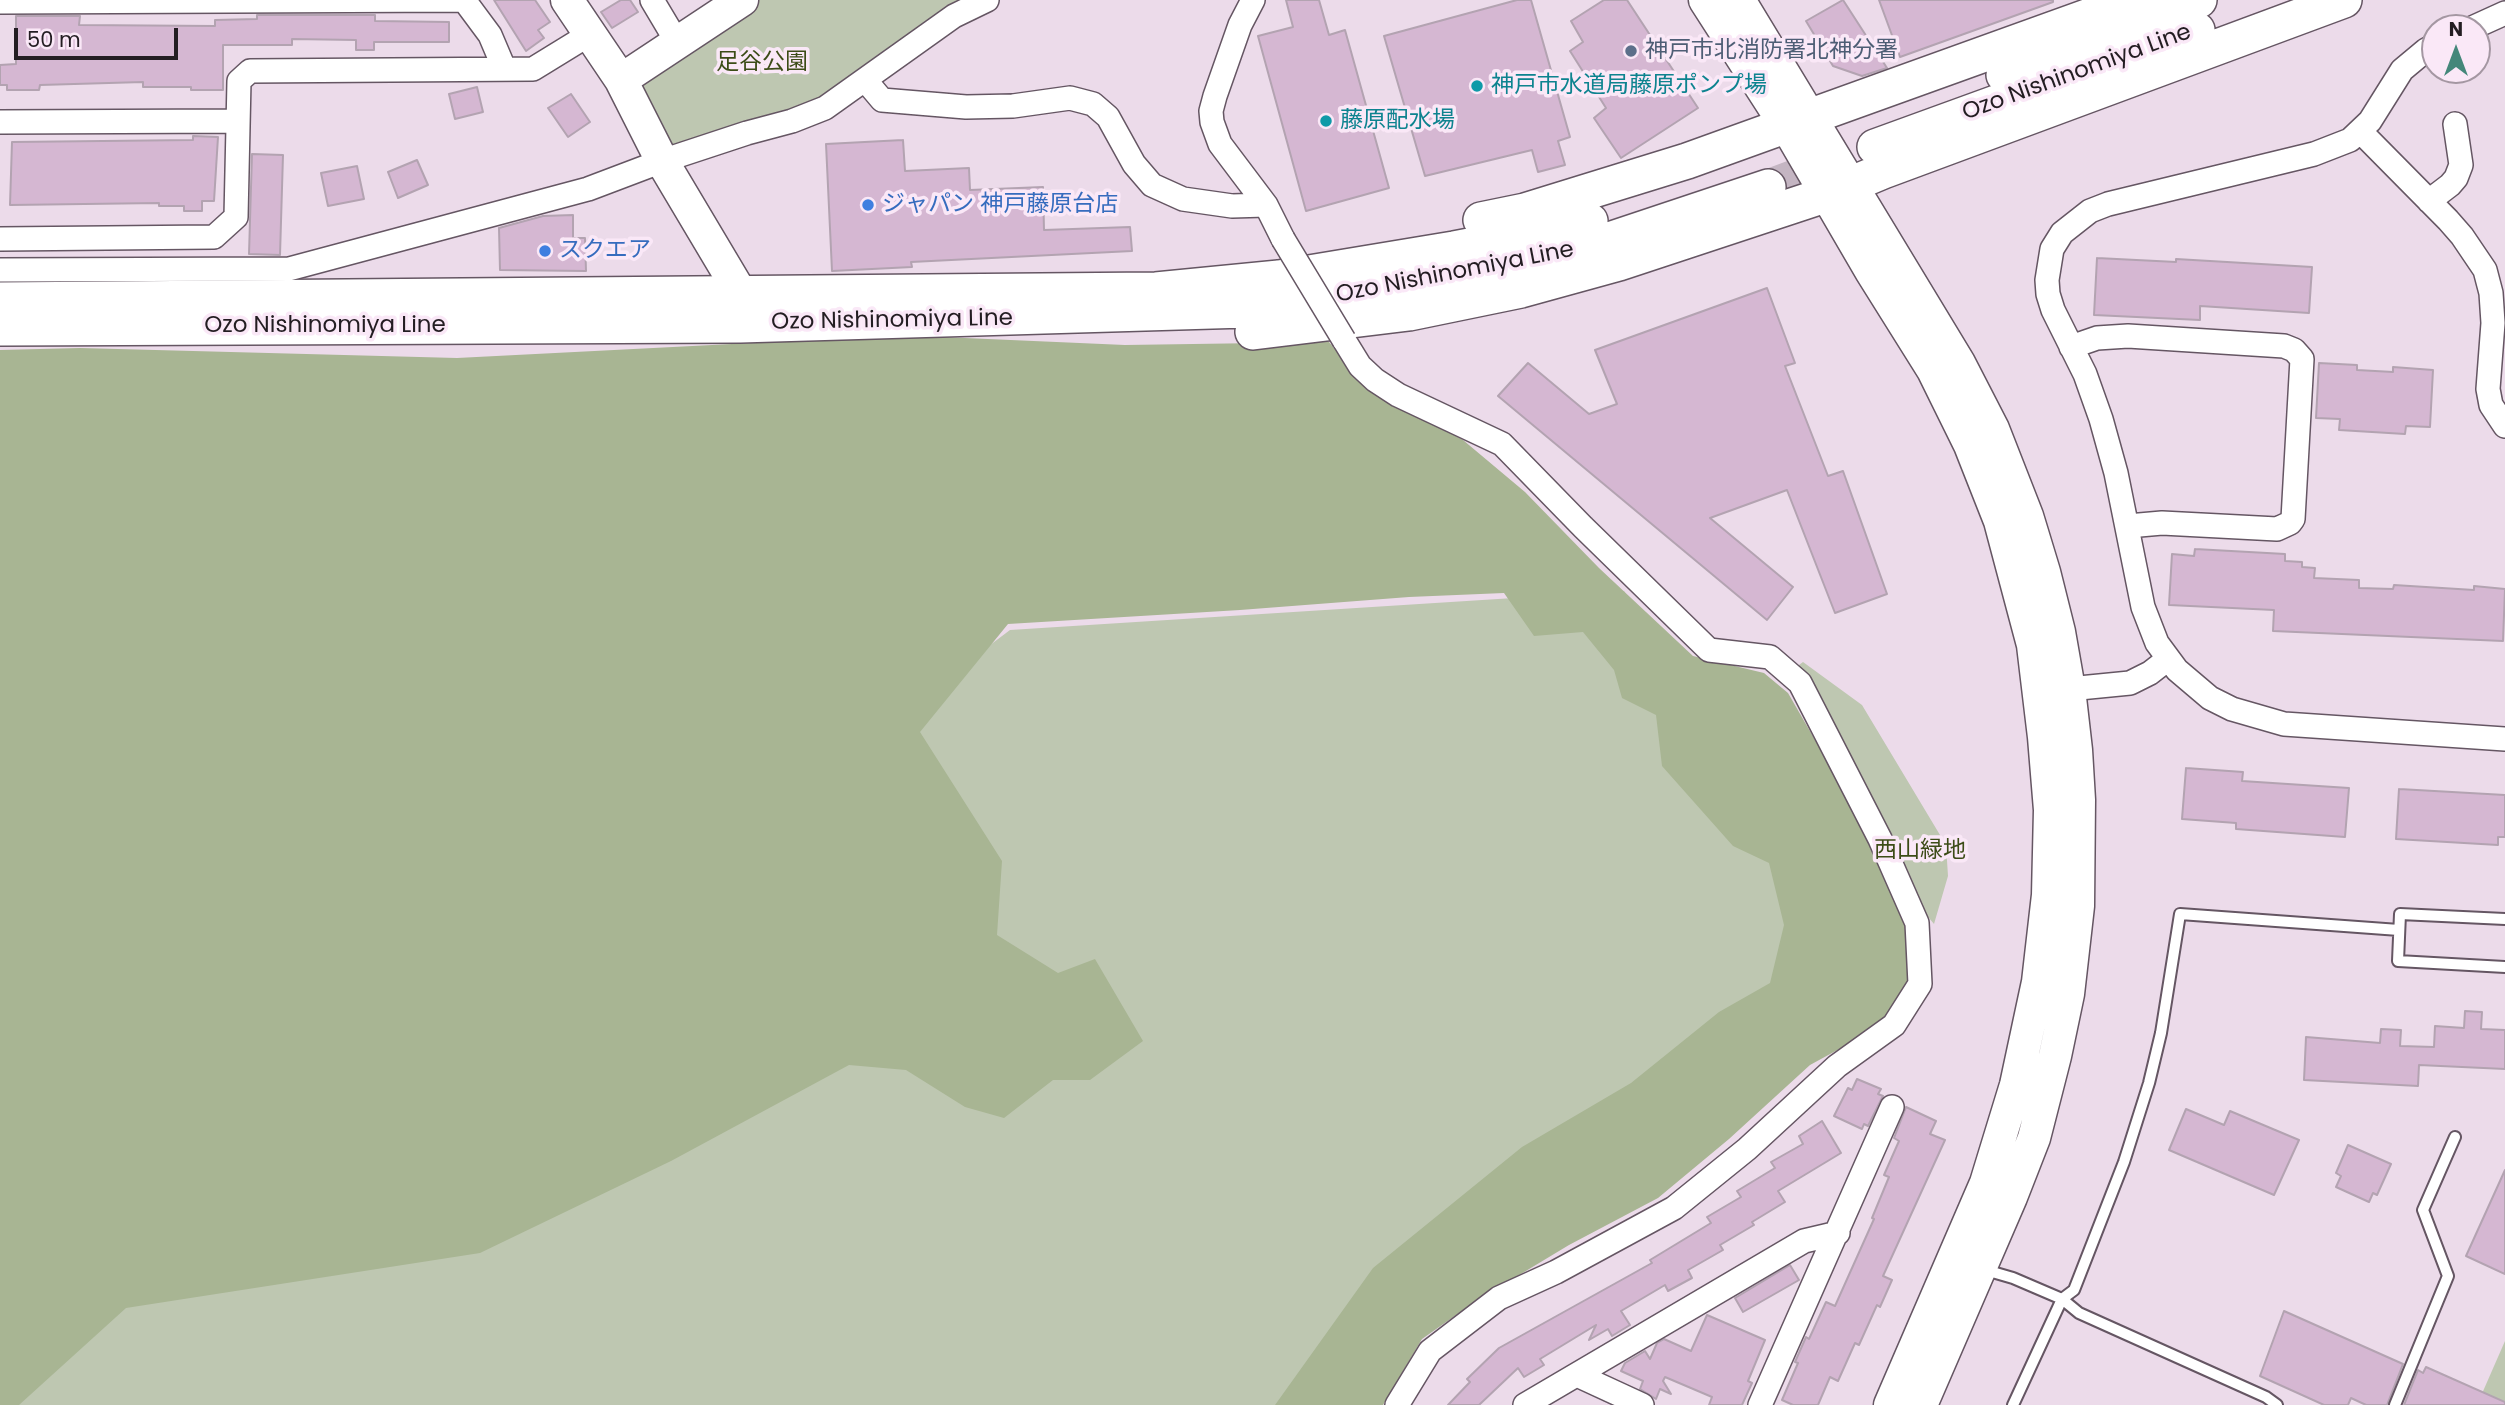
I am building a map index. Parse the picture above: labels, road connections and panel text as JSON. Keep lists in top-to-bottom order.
{
  "streets": {
    "main road": ["Ozo Nishinomiya Line"]
  },
  "parks": ["足谷公園", "西山緑地"],
  "places": [
    "神戸市北消防署北神分署",
    "神戸市水道局藤原ポンプ場",
    "藤原配水場",
    "ジャパン 神戸藤原台店",
    "スクエア"
  ],
  "scale_bar": "50 m",
  "north": "top"
}
